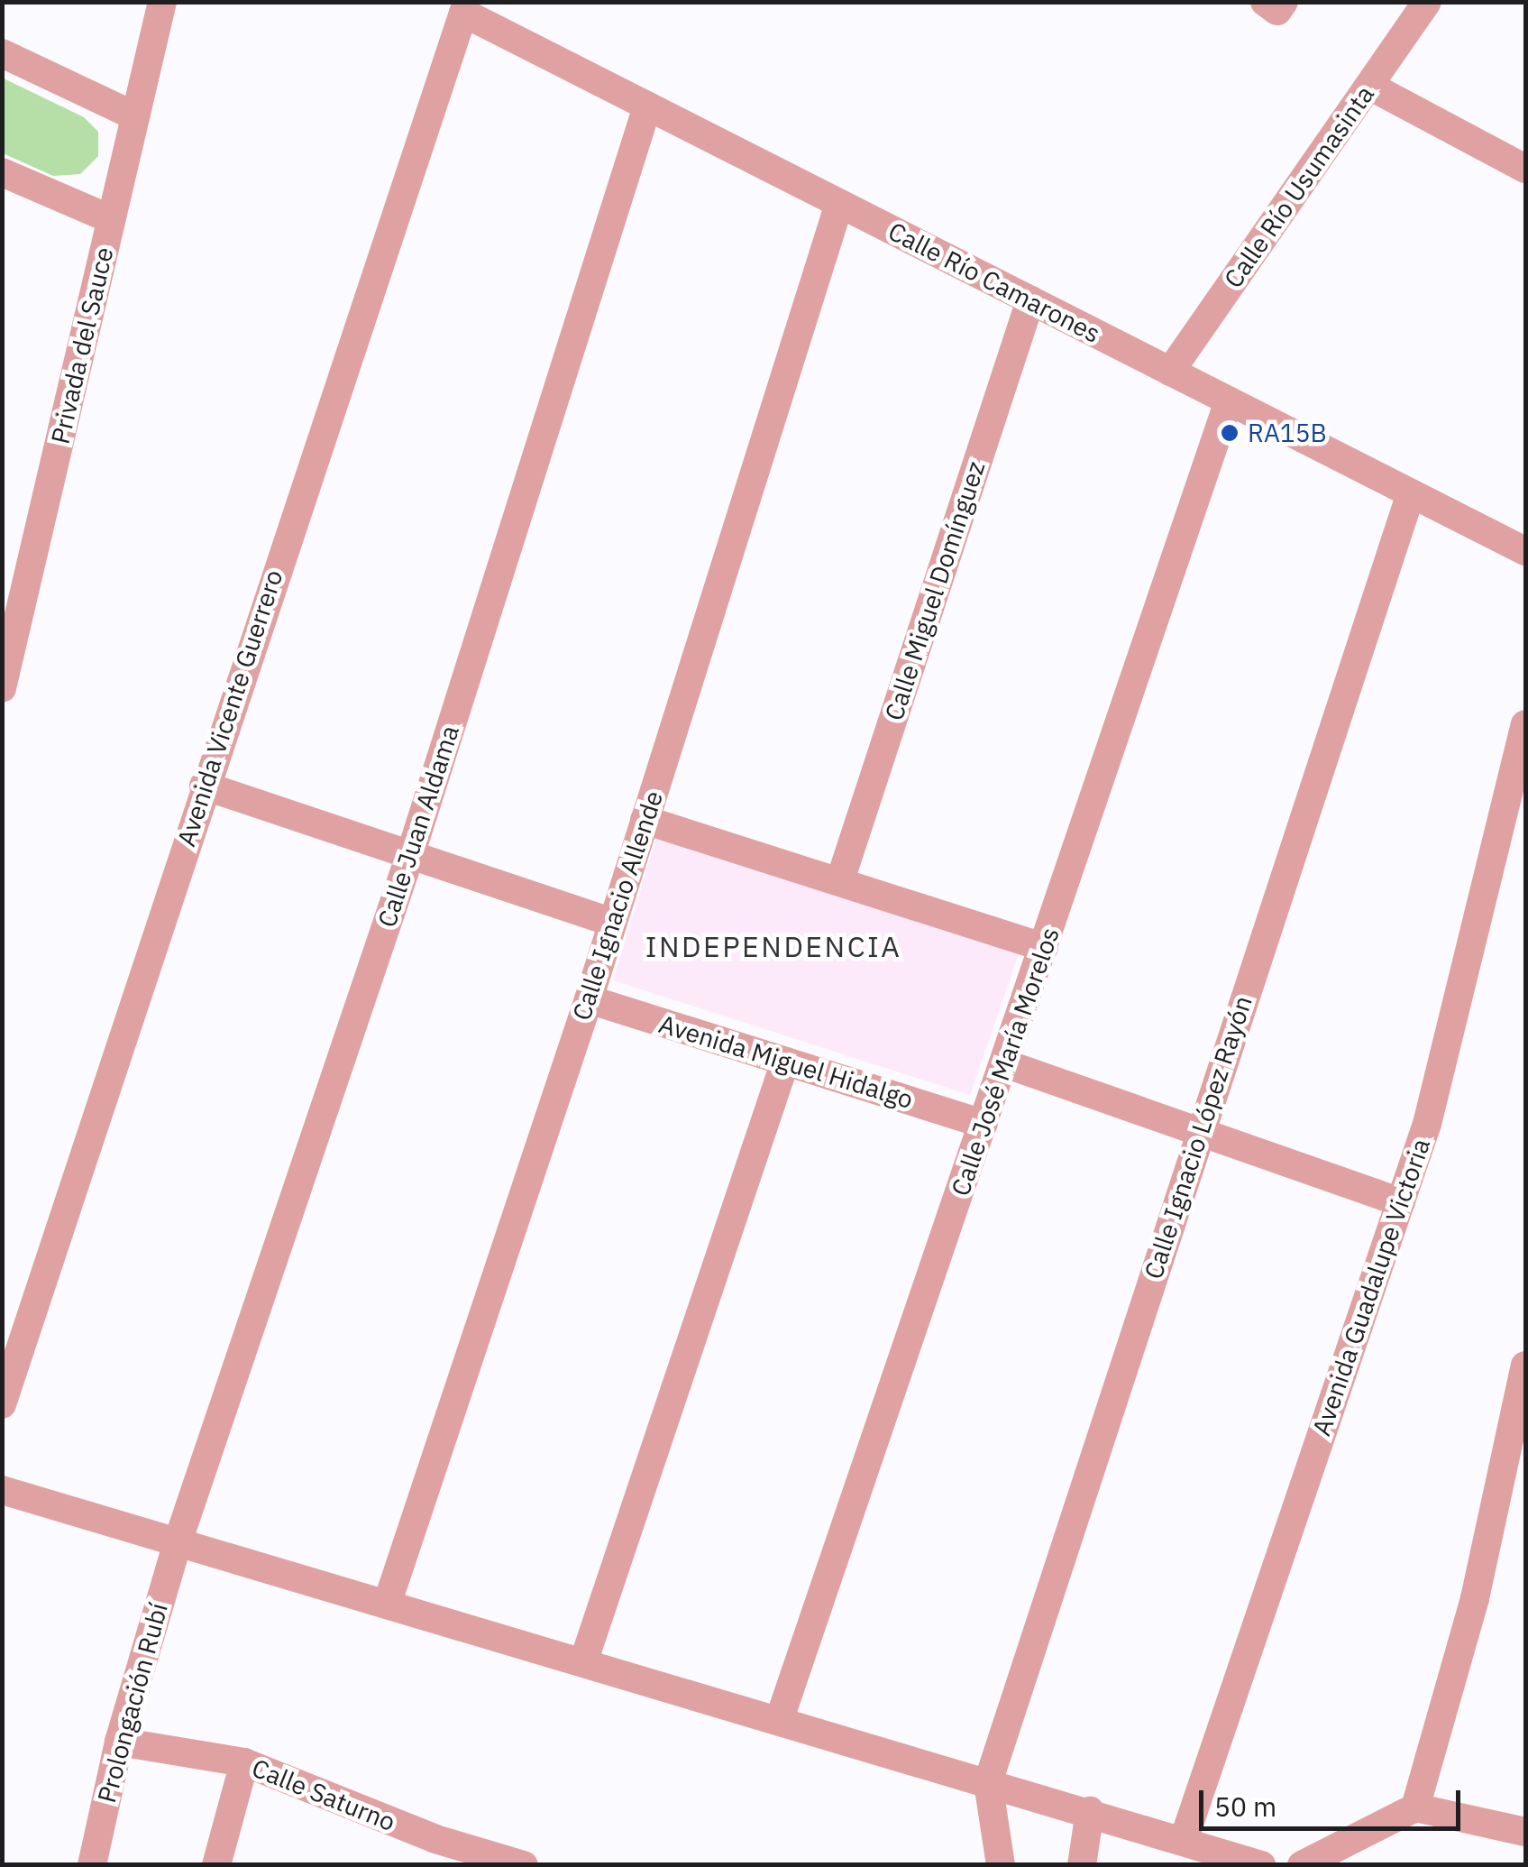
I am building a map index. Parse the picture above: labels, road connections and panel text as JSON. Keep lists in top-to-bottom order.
{
  "streets": {
    "street": [
      "Calle Río Usumasinta",
      "Calle Río Camarones",
      "Privada del Sauce",
      "Calle Miguel Domínguez",
      "Avenida Vicente Guerrero",
      "Calle Juan Aldama",
      "Calle Ignacio Allende",
      "Avenida Miguel Hidalgo",
      "Calle José María Morelos",
      "Calle Ignacio López Rayón",
      "Avenida Guadalupe Victoria",
      "Prolongación Rubí",
      "Calle Saturno"
    ]
  },
  "crossings": [
    ["Calle Río Usumasinta", "Calle Río Camarones"],
    ["Calle Río Camarones", "Calle Miguel Domínguez"],
    ["Calle Río Camarones", "Avenida Vicente Guerrero"],
    ["Calle Río Camarones", "Calle Juan Aldama"],
    ["Calle Río Camarones", "Calle Ignacio Allende"],
    ["Calle Río Camarones", "Calle José María Morelos"],
    ["Calle Río Camarones", "Calle Ignacio López Rayón"],
    ["Calle Juan Aldama", "Prolongación Rubí"],
    ["Calle Ignacio Allende", "Avenida Miguel Hidalgo"],
    ["Avenida Miguel Hidalgo", "Calle José María Morelos"],
    ["Prolongación Rubí", "Calle Saturno"]
  ],
  "districts": ["INDEPENDENCIA"],
  "places": ["RA15B"],
  "scale_bar": "50 m"
}
